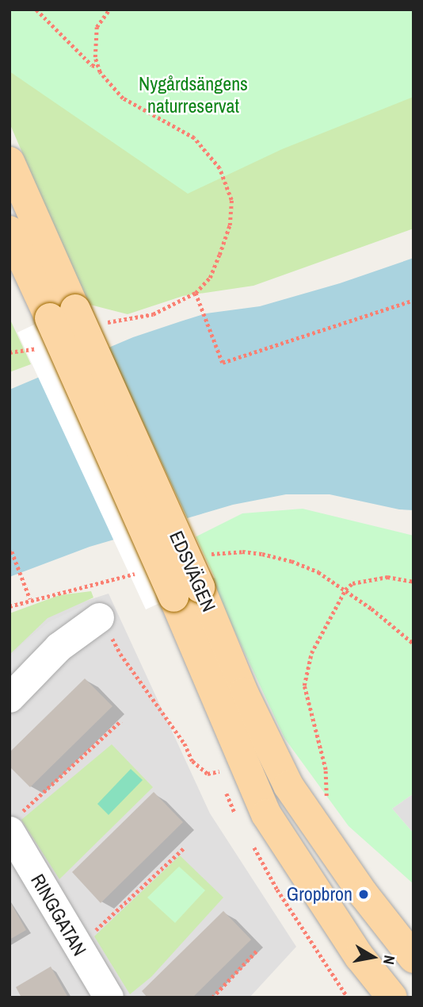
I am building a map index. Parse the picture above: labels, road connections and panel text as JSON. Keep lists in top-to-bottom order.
{
  "streets": {
    "main road": ["EDSVÄGEN"],
    "street": ["RINGGATAN"]
  },
  "parks": ["Nygårdsängens naturreservat"],
  "places": ["Gropbron"],
  "north": "right"
}
